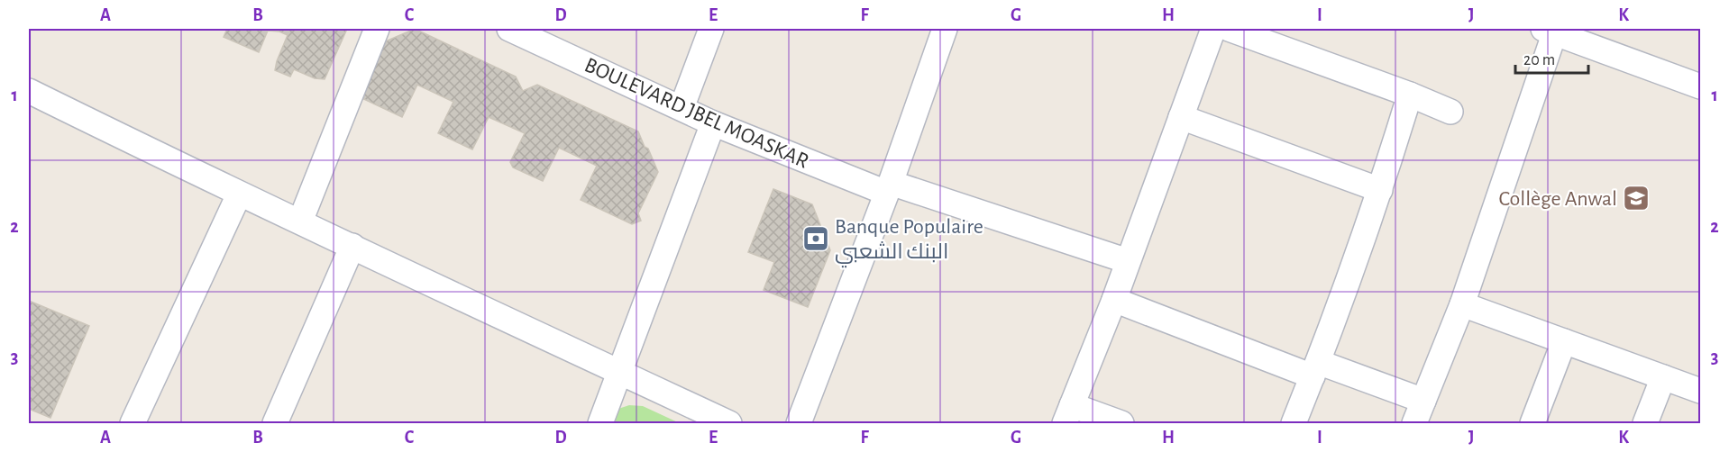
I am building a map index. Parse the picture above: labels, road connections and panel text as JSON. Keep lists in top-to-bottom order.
{
  "streets": {
    "street": ["BOULEVARD JBEL MOASKAR"]
  },
  "places": {
    "school or university": ["Collège Anwal"],
    "bank": ["Banque Populaire البنك الشعبي"]
  },
  "scale_bar": "20 m",
  "grid": {
    "columns": [
      "A",
      "B",
      "C",
      "D",
      "E",
      "F",
      "G",
      "H",
      "I",
      "J",
      "K"
    ],
    "rows": ["1", "2", "3"]
  }
}
